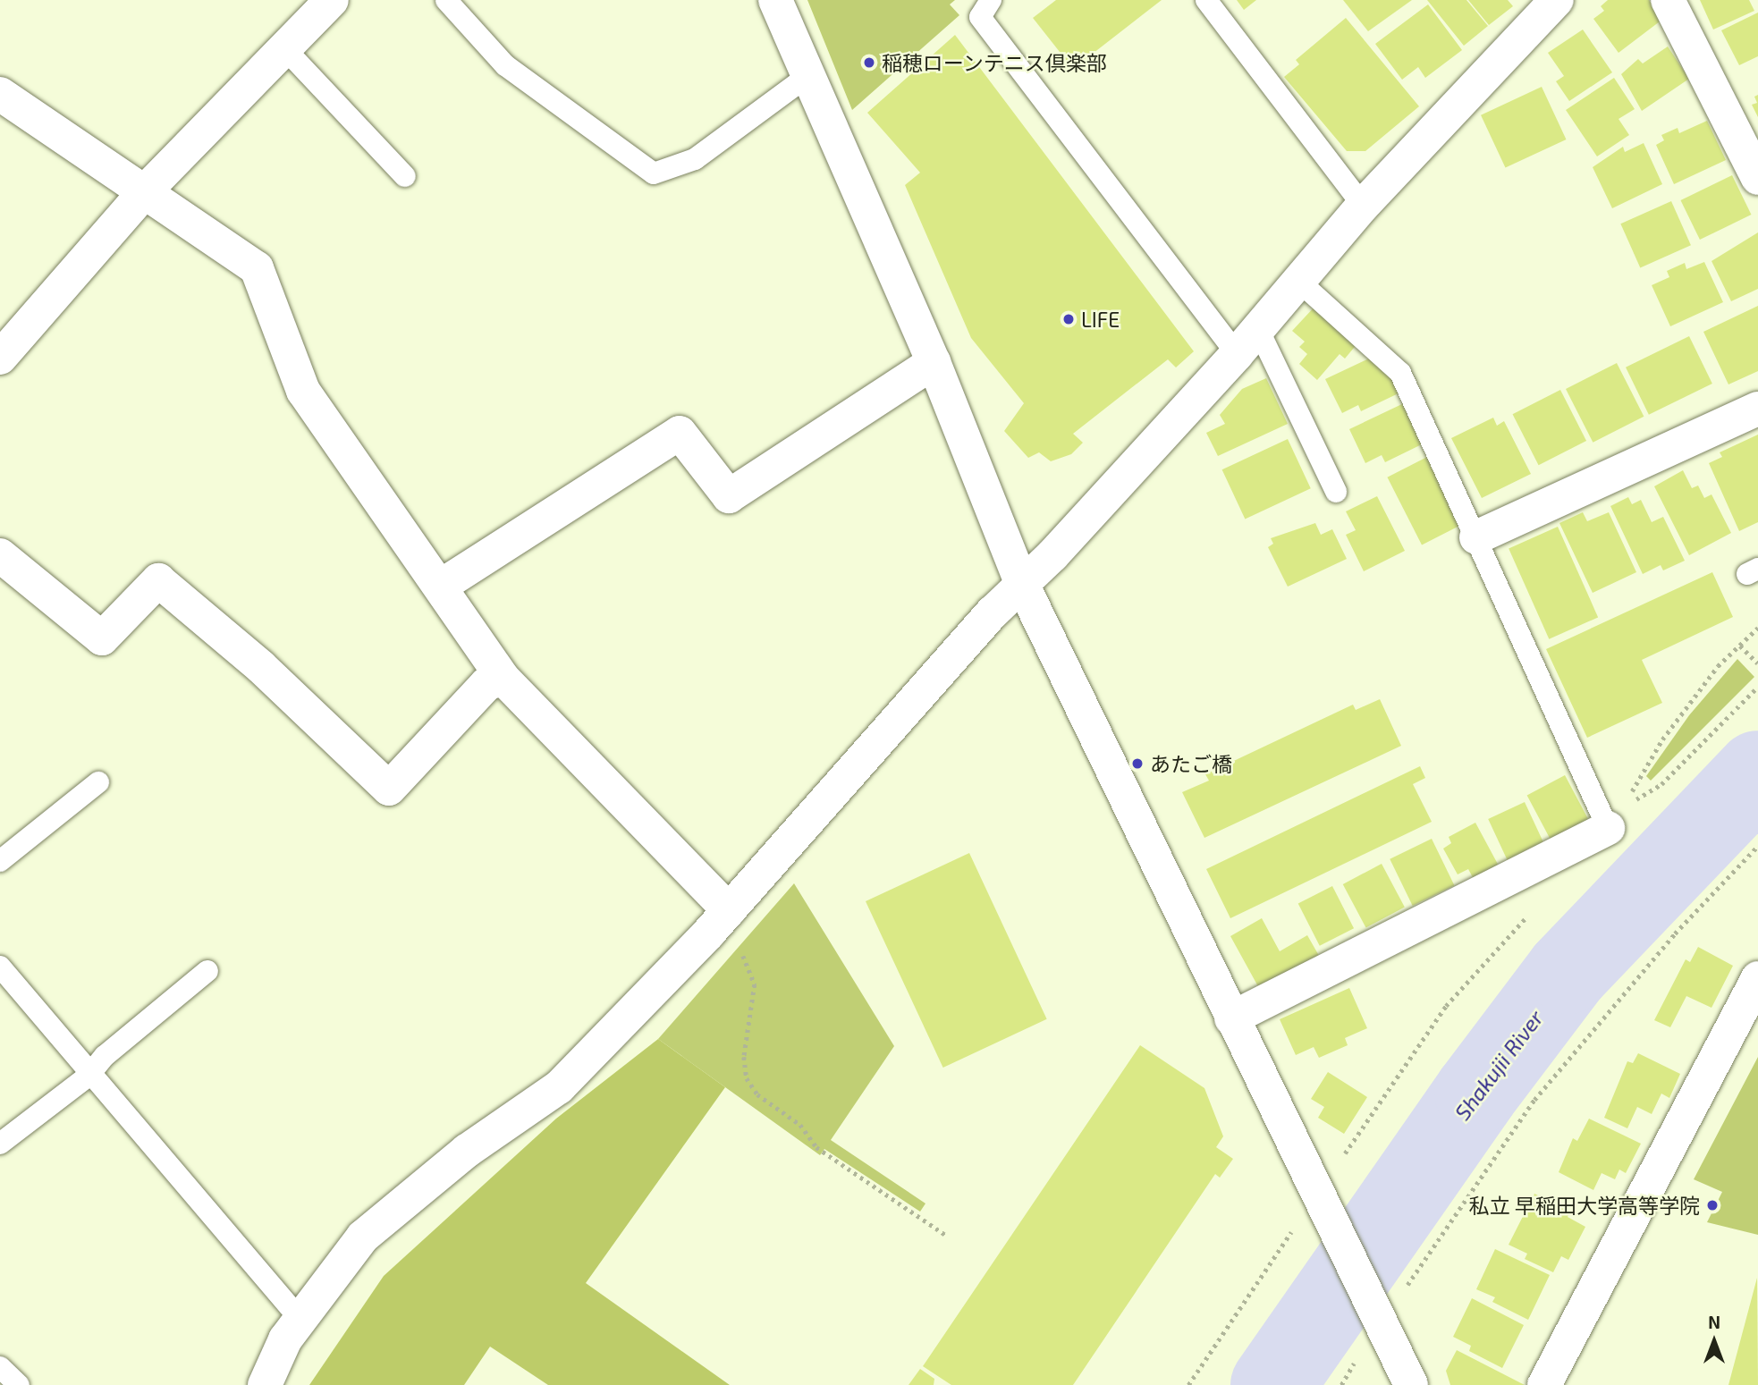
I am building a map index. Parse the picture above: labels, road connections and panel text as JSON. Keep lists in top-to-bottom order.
{
  "water": ["Shakujii River"],
  "places": [
    "稲穂ローンテニス倶楽部",
    "LIFE",
    "あたご橋",
    "私立 早稲田大学高等学院"
  ],
  "north": "top"
}
